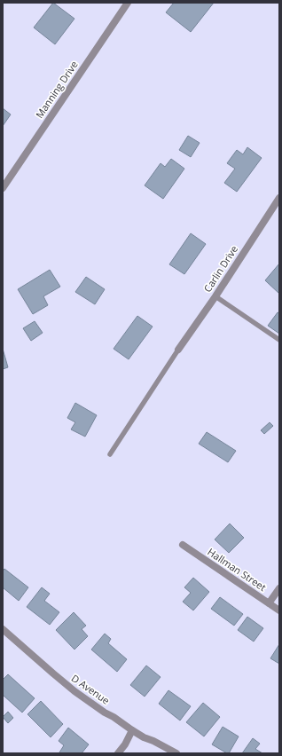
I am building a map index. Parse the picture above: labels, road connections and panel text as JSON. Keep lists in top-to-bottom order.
{
  "streets": {
    "street": [
      "Manning Drive",
      "Carlin Drive",
      "Hallman Street",
      "D Avenue"
    ]
  }
}
